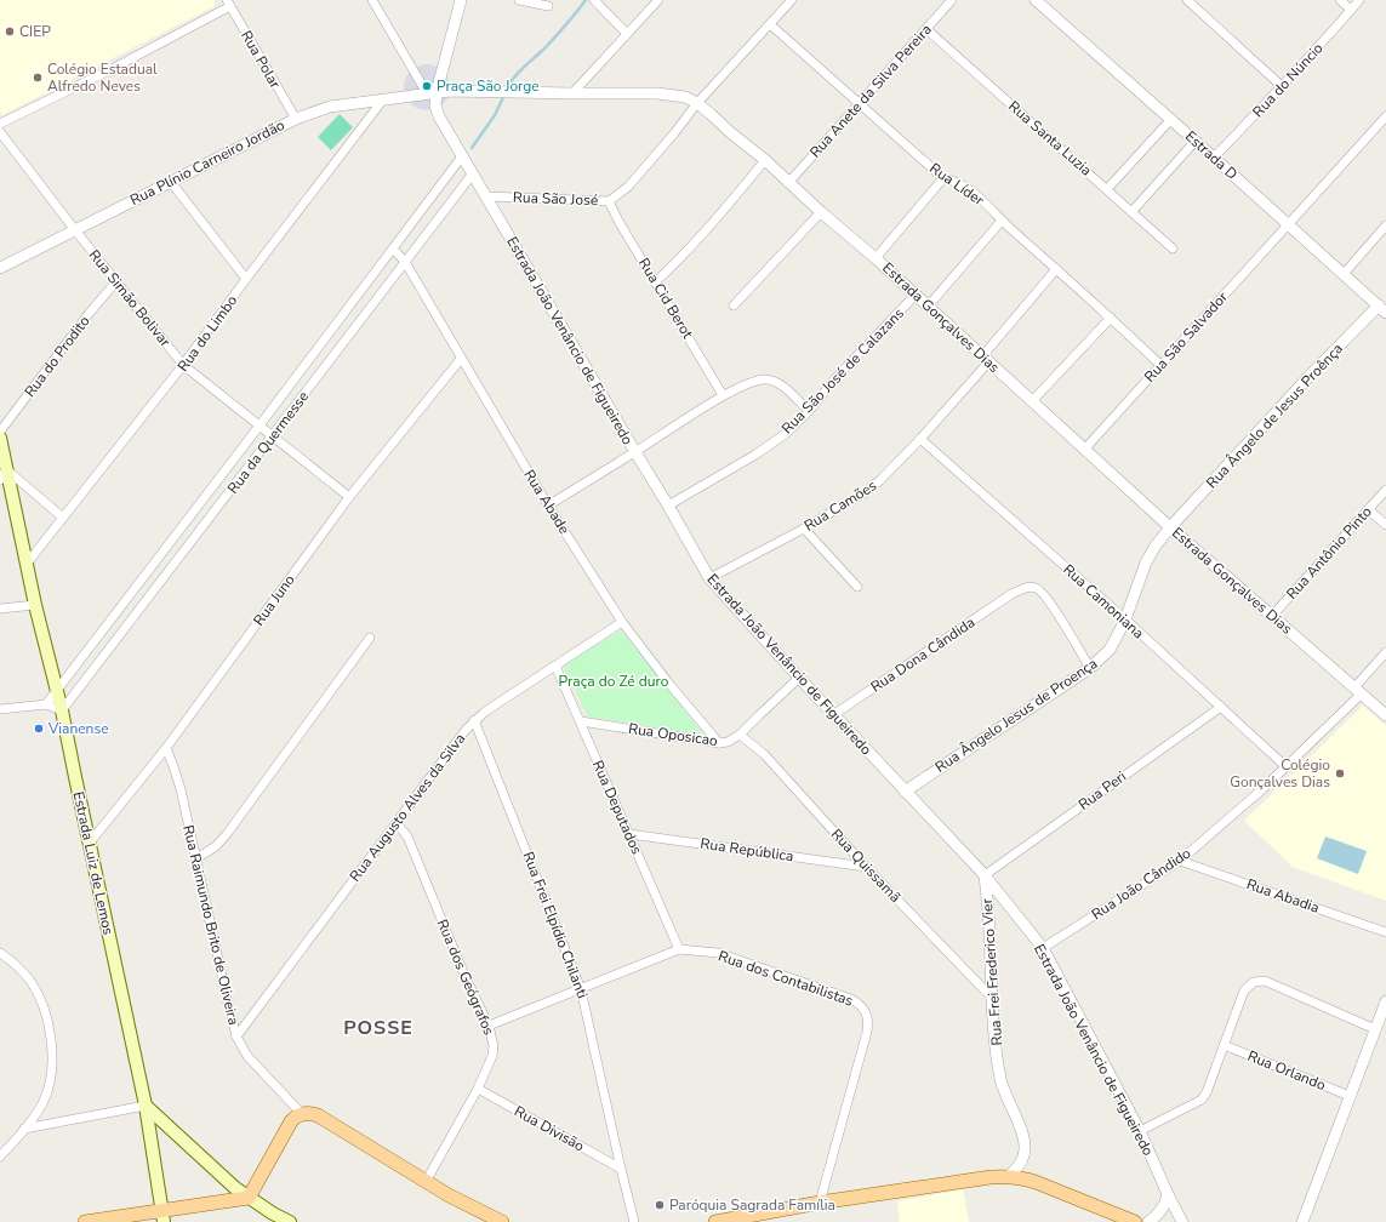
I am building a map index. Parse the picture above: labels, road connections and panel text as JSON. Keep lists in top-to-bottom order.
{
  "streets": {
    "main road": ["Estrada Luiz de Lemos", "Rua Raimundo Brito de Oliveira"],
    "street": [
      "Rua Polar",
      "Rua do Núncio",
      "Rua Anete da Silva Pereira",
      "Rua Santa Luzia",
      "Estrada D",
      "Rua Plínio Carneiro Jordão",
      "Rua Líder",
      "Rua São José",
      "Rua Simão Bolivar",
      "Rua Cid Berot",
      "Estrada Gonçalves Dias",
      "Rua do Limbo",
      "Rua São Salvador",
      "Estrada João Venâncio de Figueiredo",
      "Rua do Prodito",
      "Rua São José de Calazans",
      "Rua Ângelo de Jesus Proênça",
      "Rua da Quermesse",
      "Rua Abade",
      "Rua Camões",
      "Rua Antônio Pinto",
      "Rua Juno",
      "Rua Camoniana",
      "Rua Dona Cândida",
      "Rua Ângelo Jesus de Proença",
      "Rua Oposicao",
      "Rua Peri",
      "Rua Augusto Alves da Silva",
      "Rua Deputados",
      "Rua República",
      "Rua Quissamã",
      "Rua João Cândido",
      "Rua Abadia",
      "Rua Frei Elpídio Chilanti",
      "Rua Frei Frederico Vier",
      "Rua dos Geógrafos",
      "Rua dos Contabilistas",
      "Rua Orlando",
      "Rua Divisão"
    ]
  },
  "crossings": [
    ["Rua Polar", "Rua Plínio Carneiro Jordão"],
    ["Rua do Núncio", "Estrada D"],
    ["Rua Anete da Silva Pereira", "Rua Santa Luzia"],
    ["Rua Anete da Silva Pereira", "Rua Líder"],
    ["Rua Anete da Silva Pereira", "Estrada Gonçalves Dias"],
    ["Estrada D", "Rua São Salvador"],
    ["Estrada D", "Rua Ângelo de Jesus Proênça"],
    ["Rua Plínio Carneiro Jordão", "Rua Simão Bolivar"],
    ["Rua Plínio Carneiro Jordão", "Estrada Gonçalves Dias"],
    ["Rua Plínio Carneiro Jordão", "Rua do Limbo"],
    ["Rua Plínio Carneiro Jordão", "Estrada João Venâncio de Figueiredo"],
    ["Rua Líder", "Rua São José"],
    ["Rua Líder", "Rua São Salvador"],
    ["Rua Líder", "Rua Camões"],
    ["Rua São José", "Rua Cid Berot"],
    ["Rua São José", "Estrada Gonçalves Dias"],
    ["Rua São José", "Estrada João Venâncio de Figueiredo"],
    ["Rua Simão Bolivar", "Rua do Limbo"],
    ["Rua Simão Bolivar", "Rua do Prodito"],
    ["Rua Simão Bolivar", "Rua da Quermesse"],
    ["Rua Simão Bolivar", "Rua Juno"],
    ["Estrada Gonçalves Dias", "Rua São Salvador"],
    ["Estrada Gonçalves Dias", "Estrada João Venâncio de Figueiredo"],
    ["Estrada Gonçalves Dias", "Rua São José de Calazans"],
    ["Estrada Gonçalves Dias", "Rua Ângelo de Jesus Proênça"],
    ["Estrada Gonçalves Dias", "Rua Camões"],
    ["Estrada Gonçalves Dias", "Rua Antônio Pinto"],
    ["Estrada Gonçalves Dias", "Rua Ângelo Jesus de Proença"],
    ["Estrada Gonçalves Dias", "Rua João Cândido"],
    ["Rua do Limbo", "Estrada Luiz de Lemos"],
    ["Estrada João Venâncio de Figueiredo", "Rua São José de Calazans"],
    ["Estrada João Venâncio de Figueiredo", "Rua da Quermesse"],
    ["Estrada João Venâncio de Figueiredo", "Rua Camões"],
    ["Estrada João Venâncio de Figueiredo", "Rua Dona Cândida"],
    ["Estrada João Venâncio de Figueiredo", "Rua Ângelo Jesus de Proença"],
    ["Estrada João Venâncio de Figueiredo", "Rua Oposicao"],
    ["Estrada João Venâncio de Figueiredo", "Rua Peri"],
    ["Estrada João Venâncio de Figueiredo", "Rua João Cândido"],
    ["Estrada João Venâncio de Figueiredo", "Rua Frei Frederico Vier"],
    ["Rua Ângelo de Jesus Proênça", "Rua Ângelo Jesus de Proença"],
    ["Rua da Quermesse", "Rua Abade"],
    ["Rua da Quermesse", "Estrada Luiz de Lemos"],
    ["Rua Abade", "Rua Juno"],
    ["Rua Abade", "Rua Oposicao"],
    ["Rua Abade", "Rua Augusto Alves da Silva"],
    ["Rua Camões", "Rua Camoniana"],
    ["Rua Juno", "Estrada Luiz de Lemos"],
    ["Rua Juno", "Rua Raimundo Brito de Oliveira"],
    ["Rua Camoniana", "Rua Ângelo Jesus de Proença"],
    ["Rua Camoniana", "Rua Peri"],
    ["Rua Camoniana", "Rua João Cândido"],
    ["Rua Dona Cândida", "Rua Ângelo Jesus de Proença"],
    ["Rua Oposicao", "Rua Deputados"],
    ["Rua Oposicao", "Rua Quissamã"],
    ["Rua Peri", "Rua Frei Frederico Vier"],
    ["Rua Augusto Alves da Silva", "Rua Deputados"],
    ["Rua Augusto Alves da Silva", "Rua Raimundo Brito de Oliveira"],
    ["Rua Augusto Alves da Silva", "Rua Frei Elpídio Chilanti"],
    ["Rua Augusto Alves da Silva", "Rua dos Geógrafos"],
    ["Rua Deputados", "Rua República"],
    ["Rua Deputados", "Rua dos Contabilistas"],
    ["Rua República", "Rua Quissamã"],
    ["Rua Quissamã", "Rua Frei Frederico Vier"],
    ["Rua João Cândido", "Rua Abadia"],
    ["Rua Raimundo Brito de Oliveira", "Rua dos Geógrafos"],
    ["Rua Frei Elpídio Chilanti", "Rua dos Contabilistas"],
    ["Rua Frei Elpídio Chilanti", "Rua Divisão"],
    ["Rua dos Geógrafos", "Rua dos Contabilistas"],
    ["Rua dos Geógrafos", "Rua Divisão"]
  ],
  "districts": ["POSSE"],
  "parks": ["Praça do Zé duro"],
  "places": [
    "CIEP",
    "Colégio Estadual Alfredo Neves",
    "Praça São Jorge",
    "Vianense",
    "Colégio Gonçalves Dias",
    "Paróquia Sagrada Família"
  ]
}
